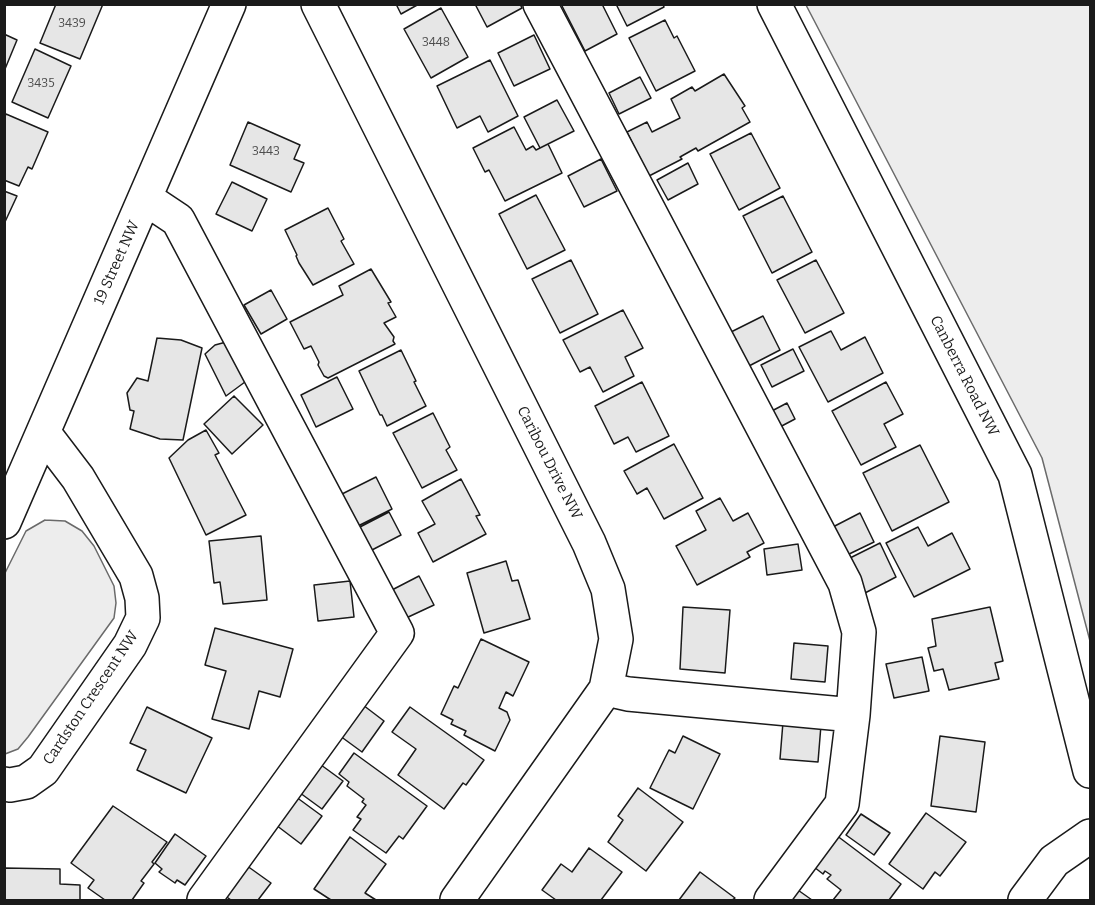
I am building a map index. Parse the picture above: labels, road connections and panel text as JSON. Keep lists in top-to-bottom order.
{
  "streets": {
    "street": [
      "19 Street NW",
      "Canberra Road NW",
      "Caribou Drive NW",
      "Cardston Crescent NW"
    ]
  },
  "crossings": [
    ["19 Street NW", "Cardston Crescent NW"]
  ],
  "house_numbers": [
    "3439",
    "3448",
    "3435",
    "3443"
  ]
}
